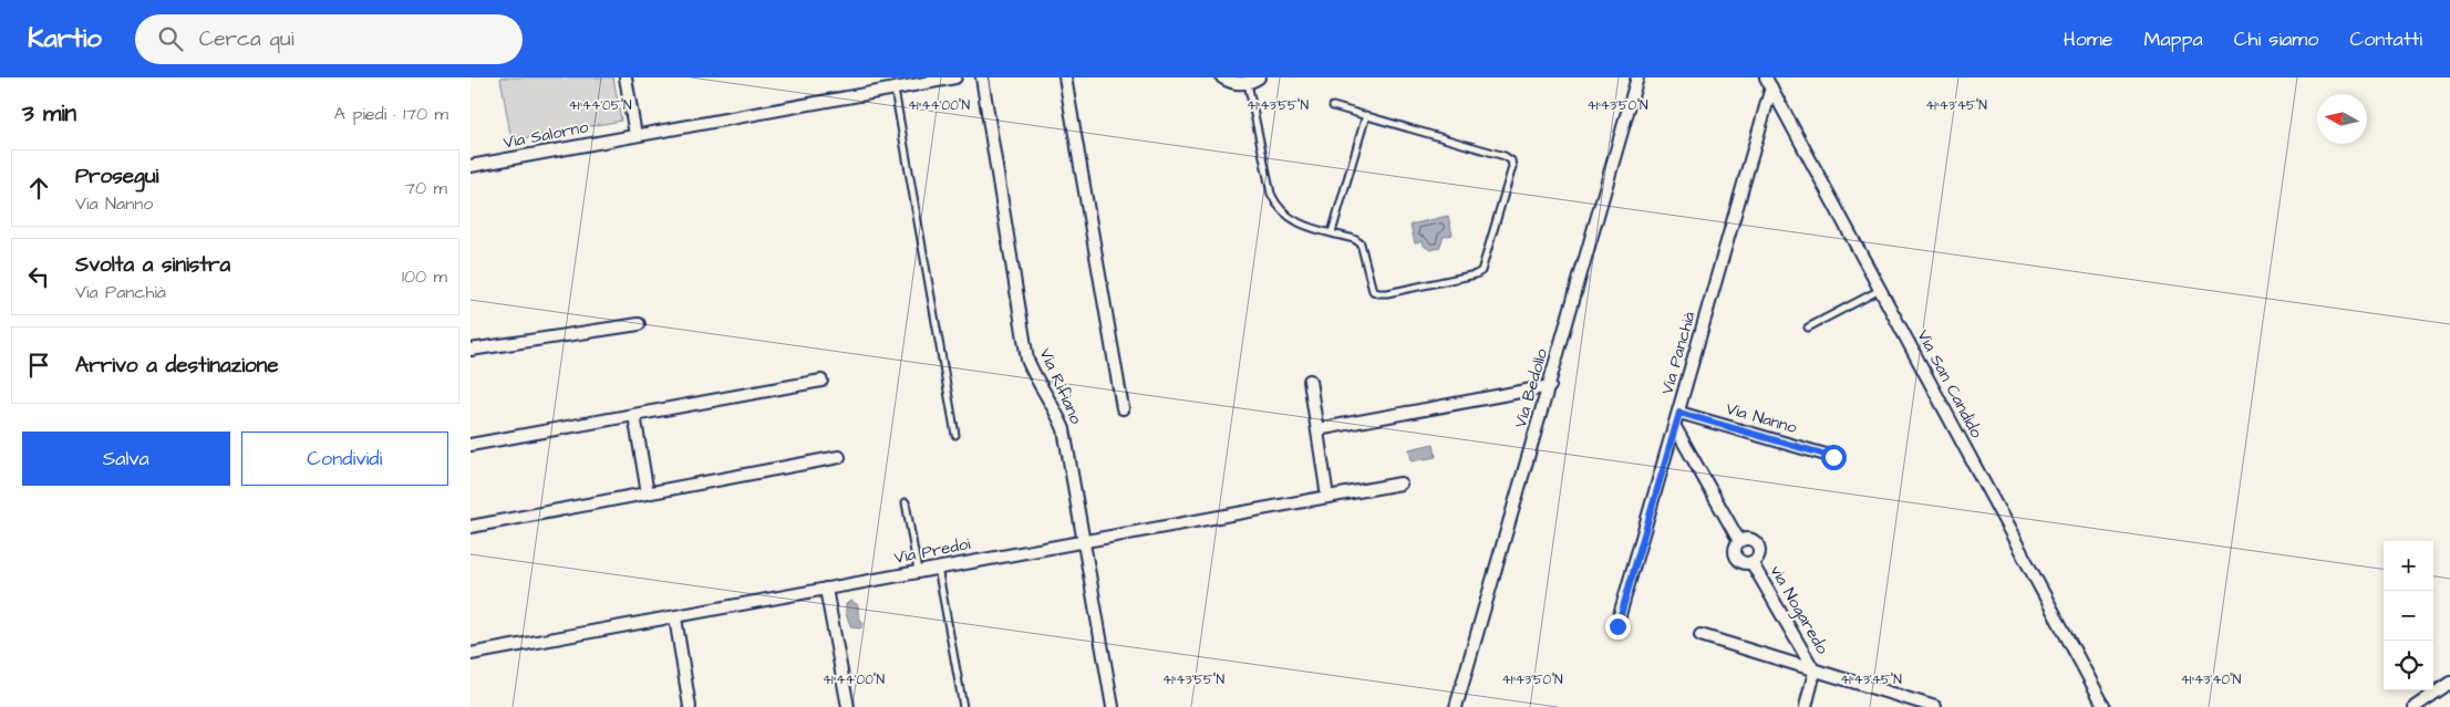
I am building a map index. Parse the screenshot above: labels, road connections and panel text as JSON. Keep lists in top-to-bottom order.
{
  "streets": {
    "street": [
      "Via Salorno",
      "Via Panchià",
      "Via San Candido",
      "Via Rifiano",
      "Via Bedollo",
      "Via Nanno",
      "Via Predoi",
      "via Nogaredo"
    ]
  },
  "crossings": [
    ["Via Panchià", "Via San Candido"],
    ["Via Panchià", "Via Nanno"],
    ["Via Panchià", "via Nogaredo"],
    ["Via Rifiano", "Via Predoi"]
  ],
  "north": "left",
  "page": {
    "header": "Kartio",
    "search": "Cerca qui",
    "nav": [
      "Home",
      "Mappa",
      "Chi siamo",
      "Contatti"
    ],
    "heading": ["3 min", "A piedi · 170 m"],
    "list": [
      ["Prosegui", "Via Nanno", "70 m"],
      ["Svolta a sinistra", "Via Panchià", "100 m"],
      "Arrivo a destinazione"
    ],
    "buttons": ["Salva", "Condividi"],
    "map_buttons": ["+", "−"]
  },
  "coordinates": [
    "41°44'05\"N",
    "41°44'00\"N",
    "41°43'55\"N",
    "41°43'50\"N",
    "41°43'45\"N",
    "41°43'40\"N"
  ]
}
